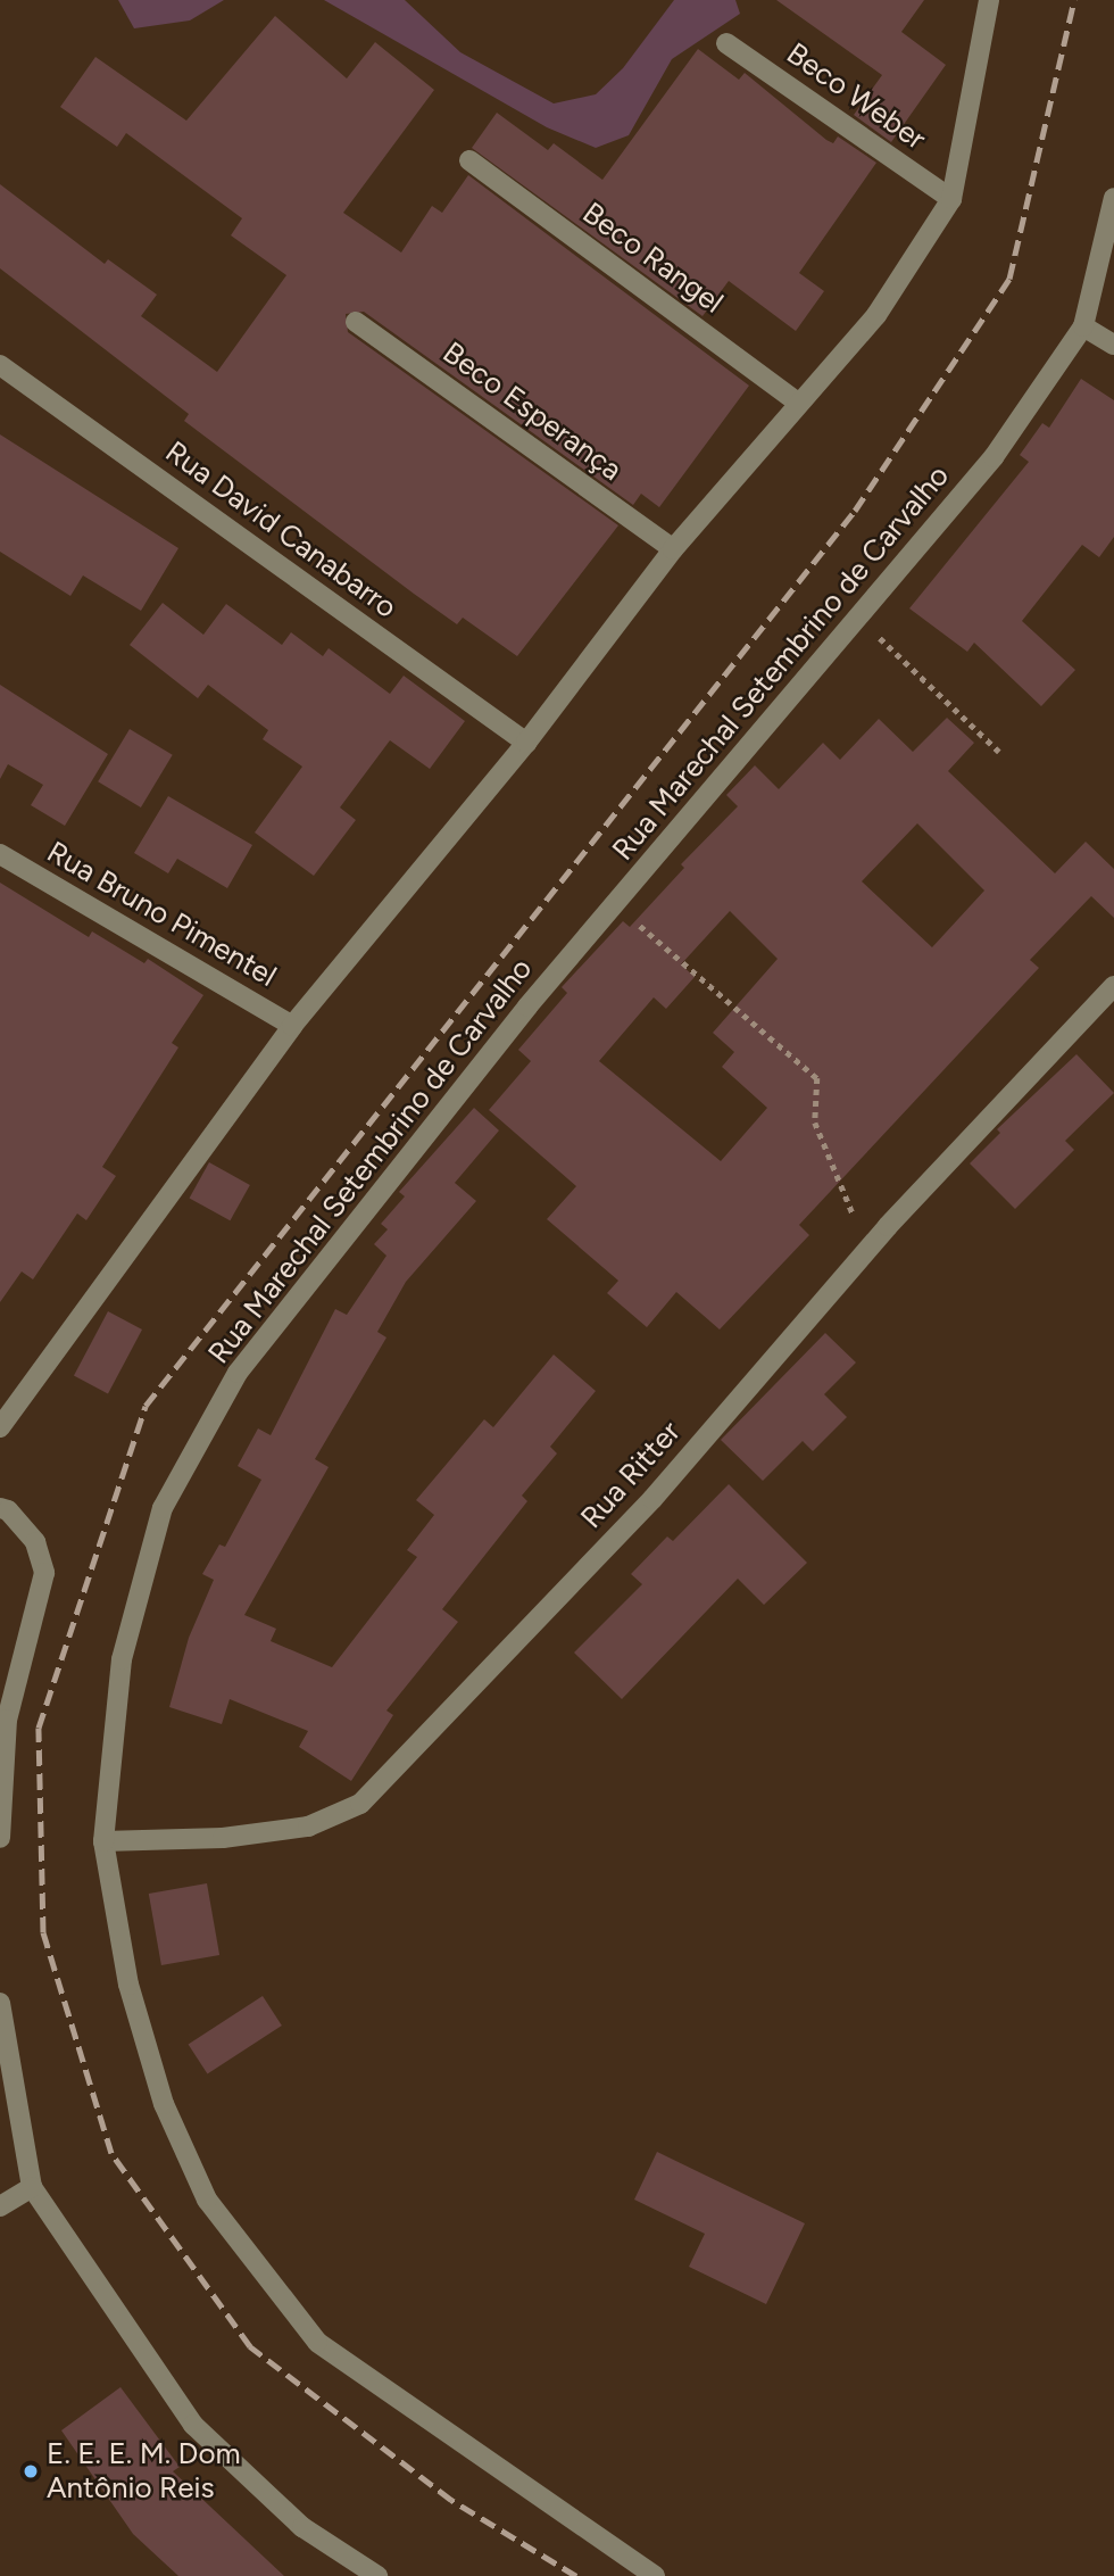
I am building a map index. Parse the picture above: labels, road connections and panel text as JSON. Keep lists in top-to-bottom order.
{
  "streets": {
    "street": [
      "Beco Weber",
      "Beco Rangel",
      "Beco Esperança",
      "Rua David Canabarro",
      "Rua Marechal Setembrino de Carvalho",
      "Rua Bruno Pimentel",
      "Rua Ritter"
    ]
  },
  "crossings": [
    ["Rua Marechal Setembrino de Carvalho", "Rua Ritter"]
  ],
  "places": ["E. E. E. M. Dom Antônio Reis"]
}
